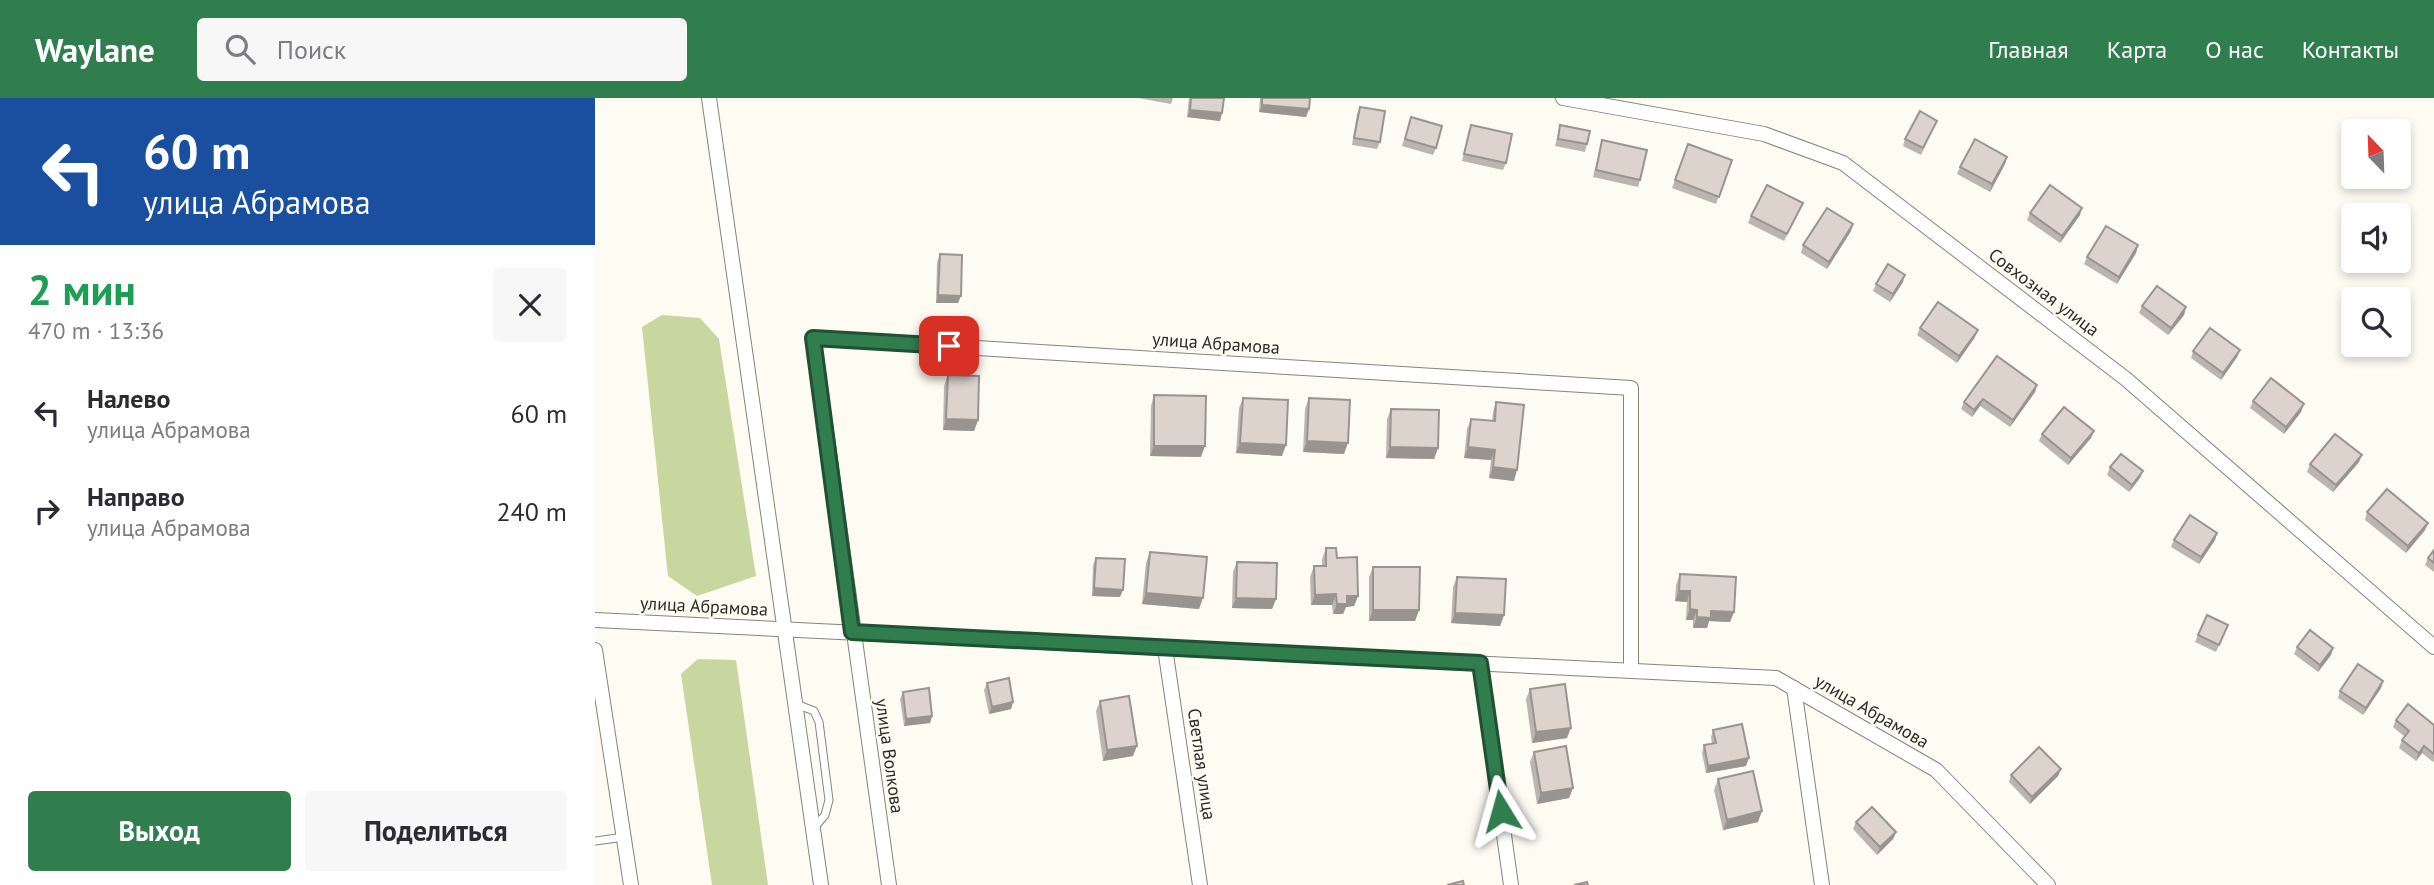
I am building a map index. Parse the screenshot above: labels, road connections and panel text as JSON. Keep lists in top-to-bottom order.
{
  "streets": {
    "street": [
      "Совхозная улица",
      "улица Абрамова",
      "улица Волкова",
      "Светлая улица"
    ]
  },
  "crossings": [
    ["улица Абрамова", "улица Волкова"],
    ["улица Абрамова", "Светлая улица"]
  ],
  "north": "top left",
  "page": {
    "header": "Waylane",
    "search": "Поиск",
    "nav": [
      "Главная",
      "Карта",
      "О нас",
      "Контакты"
    ],
    "turn": ["60 m", "улица Абрамова"],
    "heading": ["2 мин", "470 m · 13:36"],
    "list": [
      {
        "name": "Налево",
        "note": "улица Абрамова",
        "value": "60 m"
      },
      {
        "name": "Направо",
        "note": "улица Абрамова",
        "value": "240 m"
      }
    ],
    "buttons": ["Выход", "Поделиться"]
  }
}
